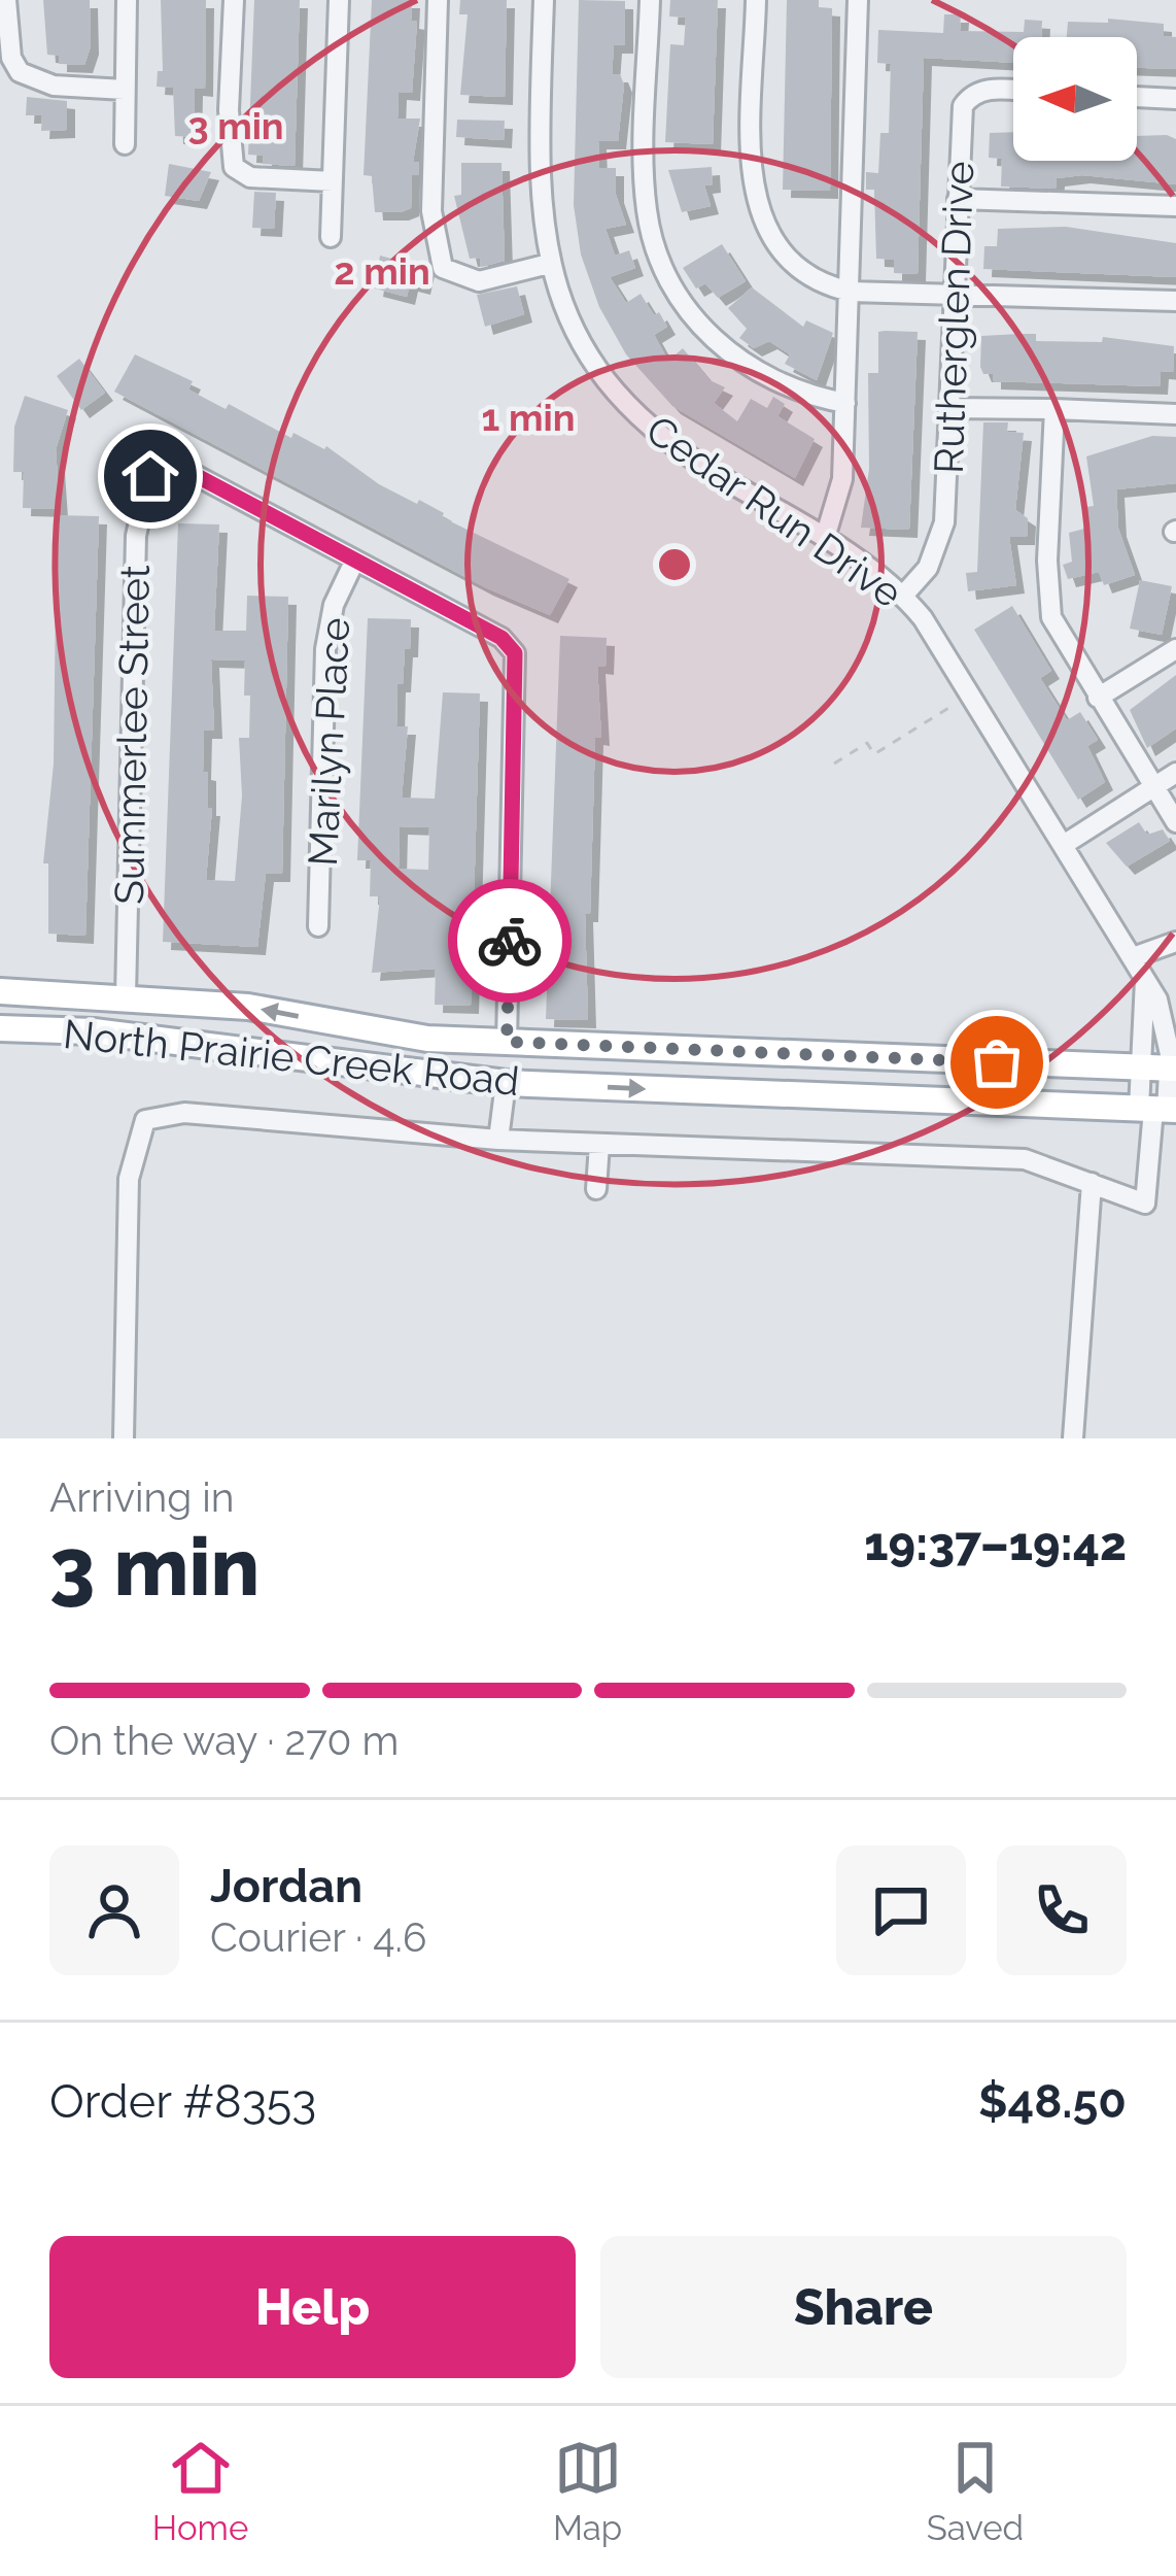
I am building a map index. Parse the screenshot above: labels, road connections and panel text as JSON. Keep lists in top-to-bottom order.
{
  "streets": {
    "main road": ["North Prairie Creek Road"],
    "street": [
      "Rutherglen Drive",
      "Cedar Run Drive",
      "Summerlee Street",
      "Marilyn Place"
    ]
  },
  "crossings": [
    ["Rutherglen Drive", "Cedar Run Drive"],
    ["Cedar Run Drive", "North Prairie Creek Road"],
    ["Summerlee Street", "North Prairie Creek Road"]
  ],
  "north": "left",
  "page": {
    "heading": ["3 min", "Arriving in", "19:37–19:42"],
    "panel": [
      "Jordan",
      "Courier · 4.6",
      "Order #8353",
      "$48.50"
    ],
    "bar": "On the way · 270 m",
    "buttons": ["Help", "Share"],
    "tabs": ["Home", "Map", "Saved"]
  },
  "rings": ["3 min", "2 min", "1 min"]
}
